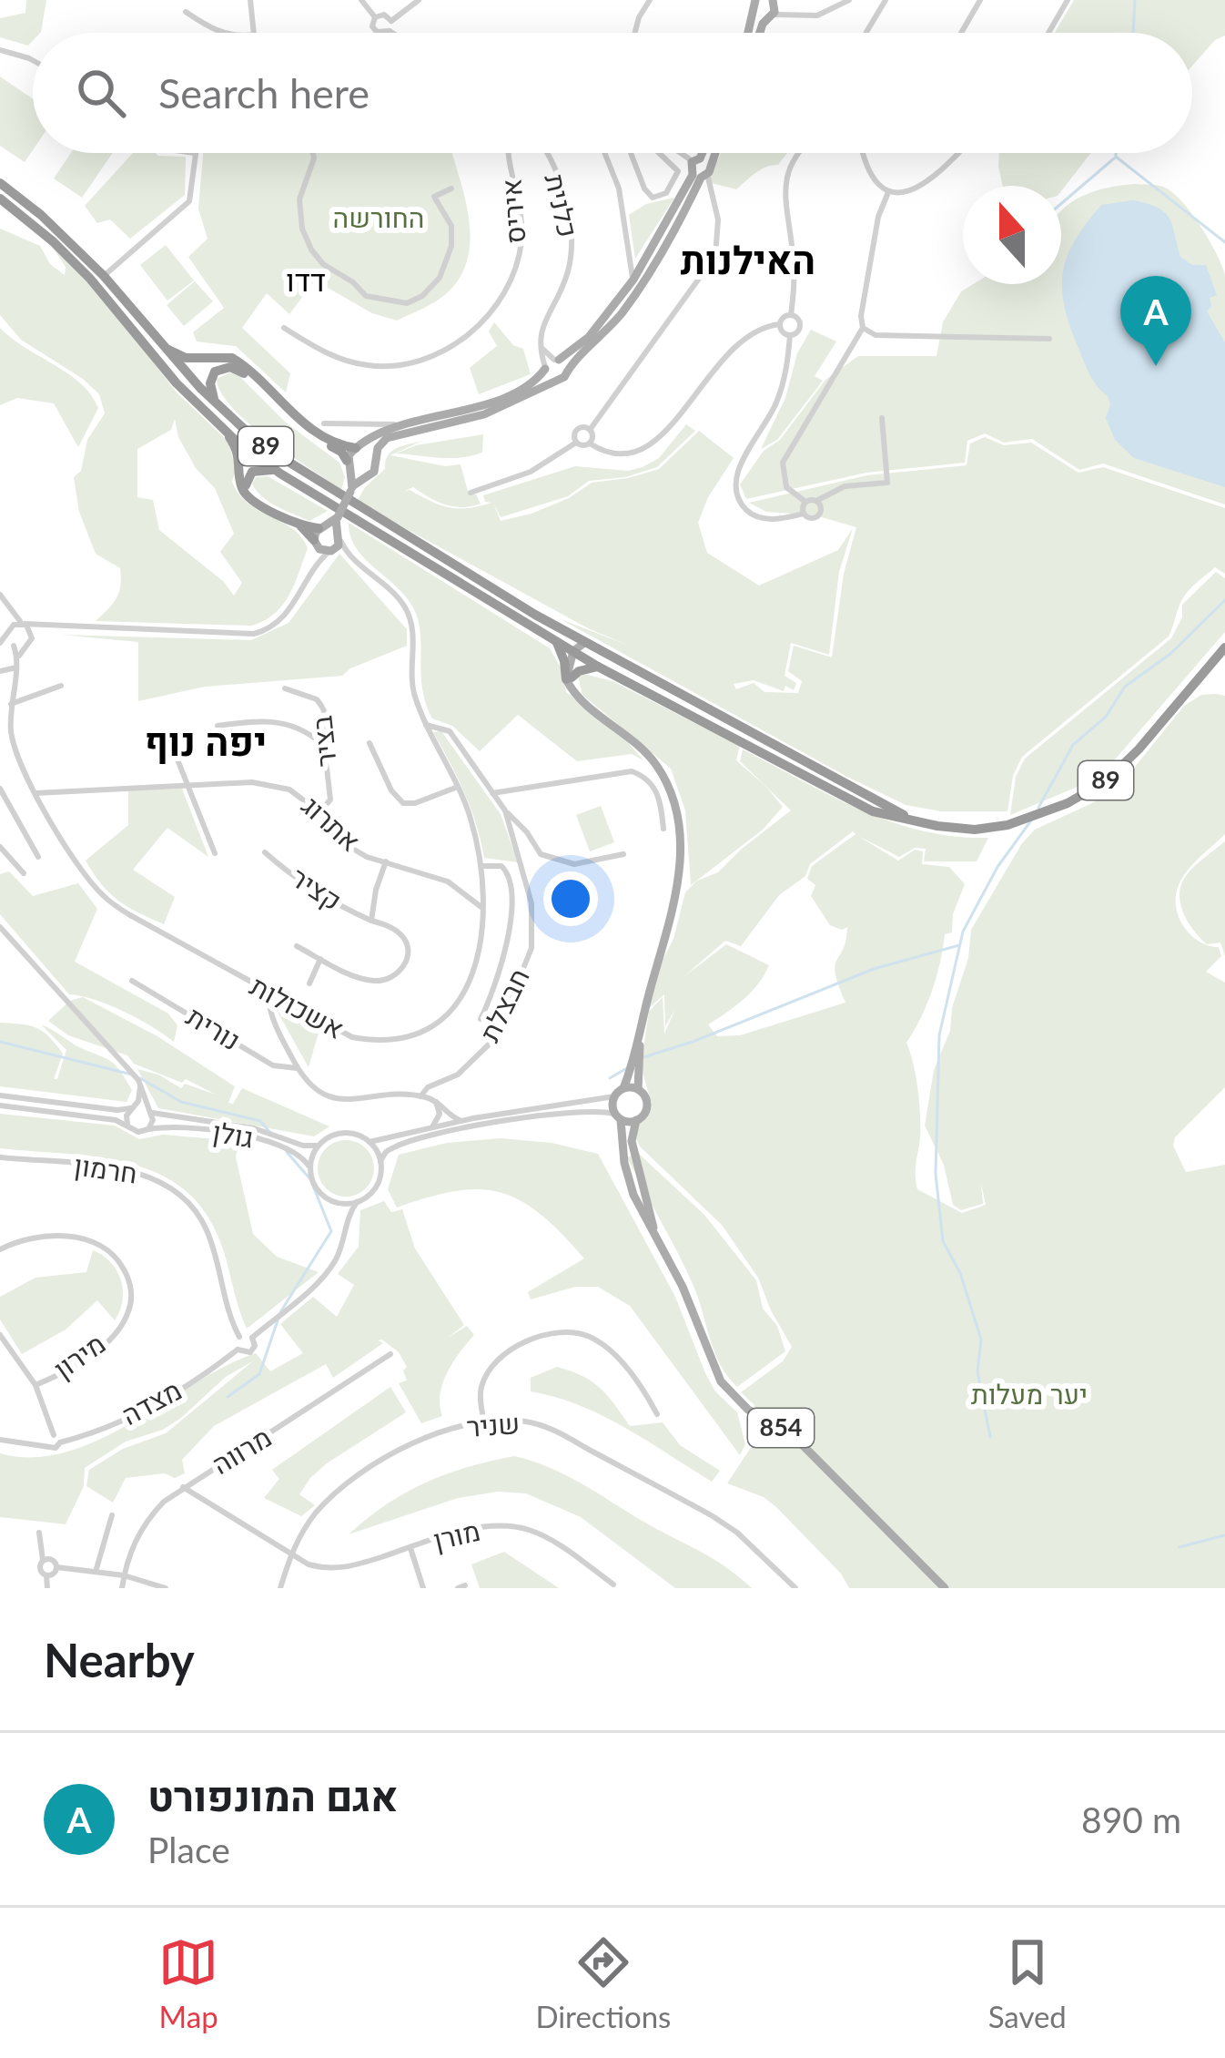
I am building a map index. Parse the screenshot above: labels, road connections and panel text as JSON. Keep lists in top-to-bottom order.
{
  "streets": {
    "highway": ["89"],
    "main road": ["854"],
    "street": [
      "כלנית",
      "איריס",
      "בציר",
      "אתרוג",
      "קציר",
      "חבצלת",
      "אשכולות",
      "נורית",
      "גולן",
      "חרמון",
      "מירון",
      "מצדה",
      "שניר",
      "מרווה",
      "מורן"
    ]
  },
  "crossings": [
    ["בציר", "אתרוג"],
    ["אתרוג", "אשכולות"],
    ["חבצלת", "אשכולות"],
    ["חרמון", "מצדה"],
    ["שניר", "מורן"],
    ["מרווה", "מורן"]
  ],
  "districts": ["האילנות", "דדו", "יפה נוף"],
  "parks": ["החורשה", "יער מעלות"],
  "north": "top",
  "page": {
    "search": "Search here",
    "pins": "A",
    "heading": "Nearby",
    "list": [
      {
        "mark": "A",
        "name": "אגם המונפורט",
        "note": "Place",
        "value": "890 m"
      }
    ],
    "nav": ["Map", "Directions", "Saved"]
  }
}
